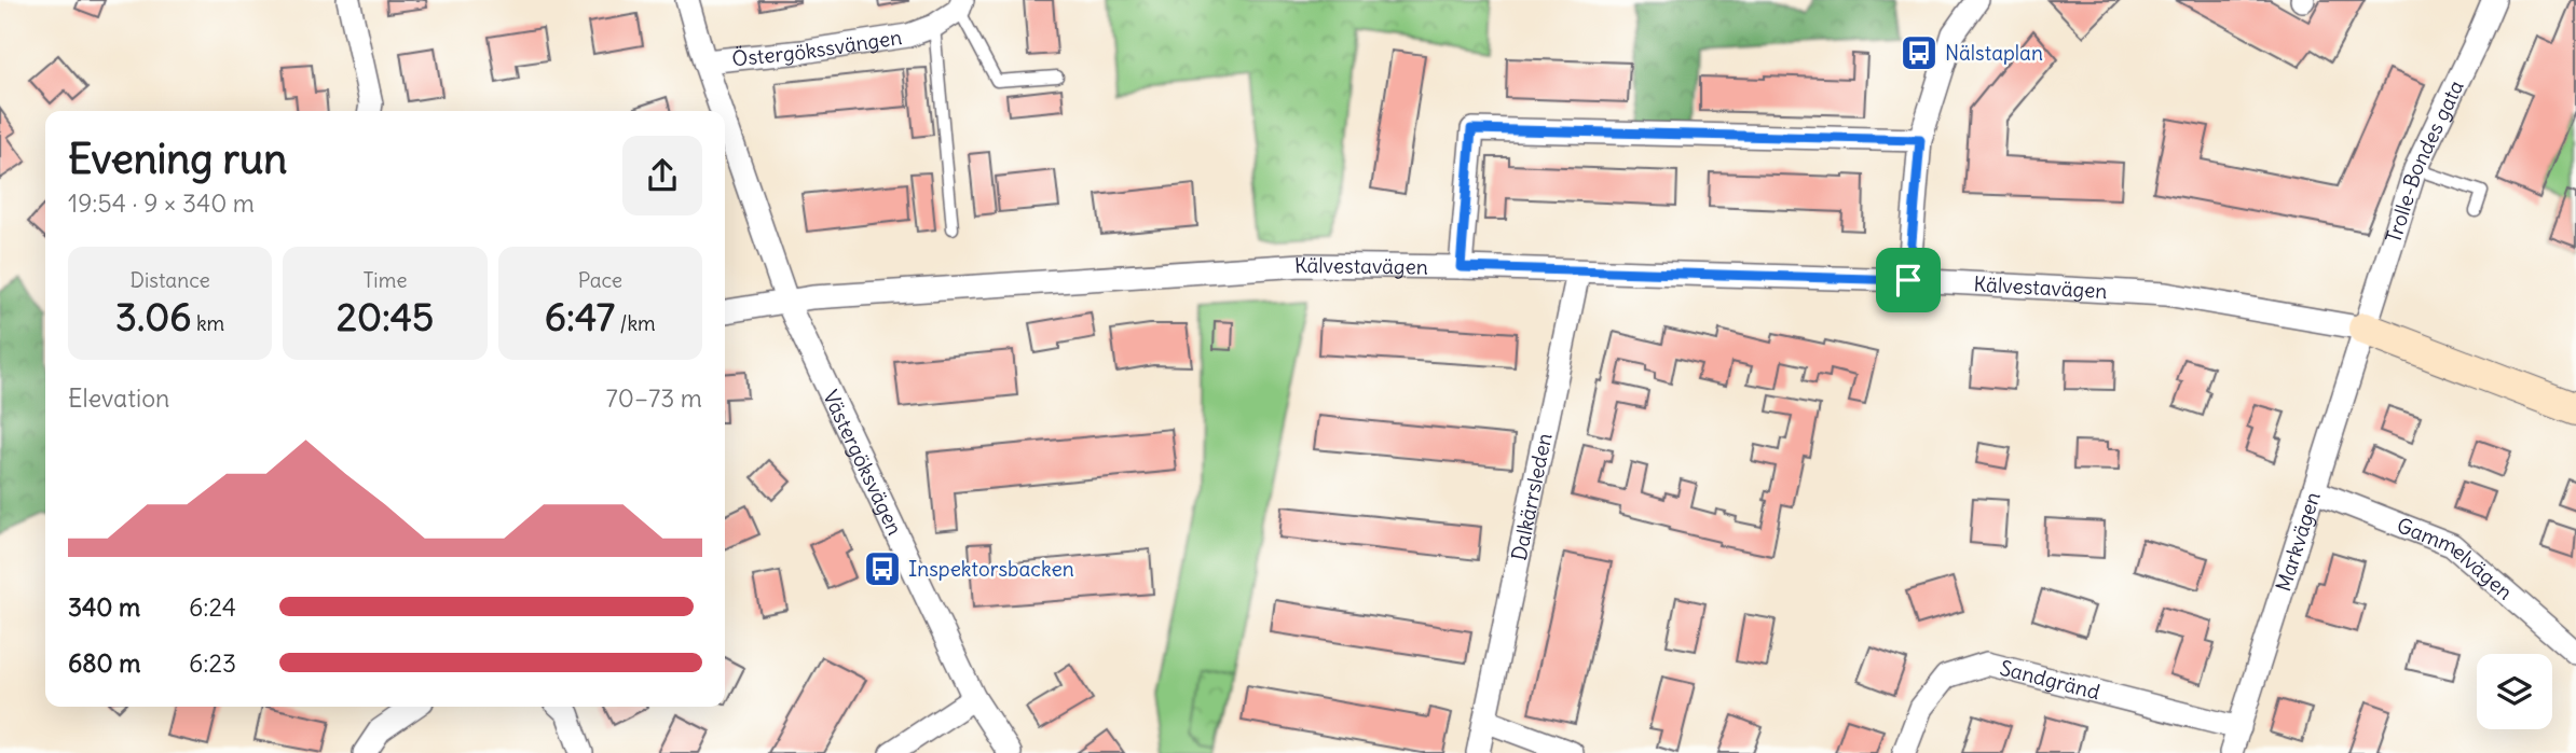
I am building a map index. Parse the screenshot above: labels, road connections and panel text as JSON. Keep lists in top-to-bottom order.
{
  "streets": {
    "street": [
      "Östergökssvängen",
      "Trolle-Bondes gata",
      "Kälvestavägen",
      "Västergöksvägen",
      "Dalkärrsleden",
      "Markvägen",
      "Gammelvägen",
      "Sandgränd"
    ]
  },
  "crossings": [
    ["Östergökssvängen", "Västergöksvägen"],
    ["Trolle-Bondes gata", "Kälvestavägen"],
    ["Trolle-Bondes gata", "Markvägen"],
    ["Kälvestavägen", "Västergöksvägen"],
    ["Kälvestavägen", "Dalkärrsleden"],
    ["Kälvestavägen", "Markvägen"],
    ["Markvägen", "Gammelvägen"],
    ["Markvägen", "Sandgränd"]
  ],
  "places": {
    "bus stop": ["Nälstaplan", "Inspektorsbacken"]
  },
  "page": {
    "heading": ["Evening run", "19:54 · 9 × 340 m"],
    "stats": [
      ["Distance", "3.06 km"],
      ["Time", "20:45"],
      ["Pace", "6:47 /km"]
    ],
    "chart": ["Elevation", "70–73 m"],
    "list": [
      {
        "name": "340 m",
        "note": "6:24"
      },
      {
        "name": "680 m",
        "note": "6:23"
      }
    ]
  }
}
